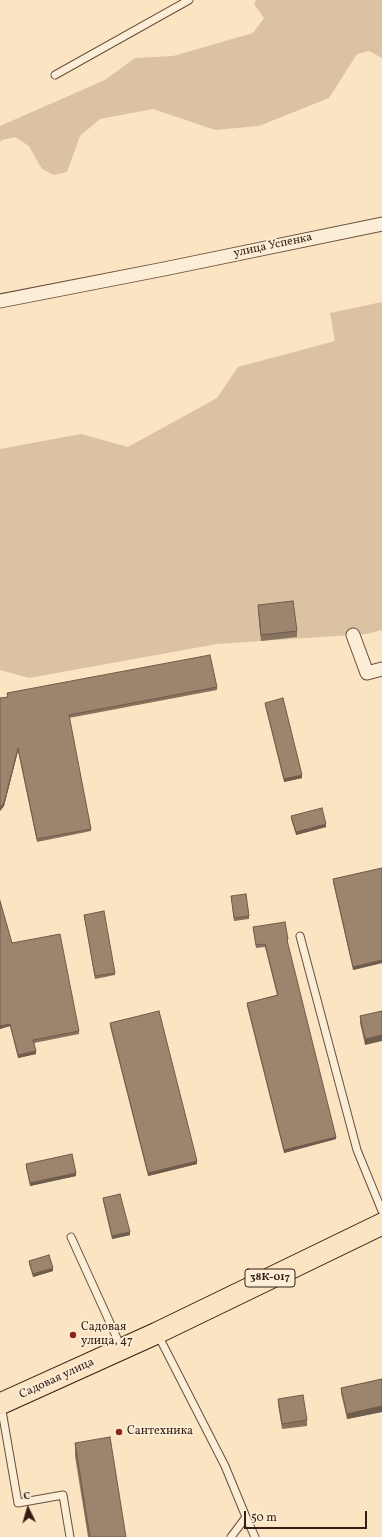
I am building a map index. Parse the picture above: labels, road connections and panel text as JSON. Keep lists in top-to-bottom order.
{
  "streets": {
    "main road": ["38К-017", "Садовая улица"],
    "street": ["улица Успенка"]
  },
  "crossings": [
    ["38К-017", "Садовая улица"]
  ],
  "places": ["Садовая улица, 47", "Сантехника"],
  "scale_bar": "50 m",
  "north": "top"
}
